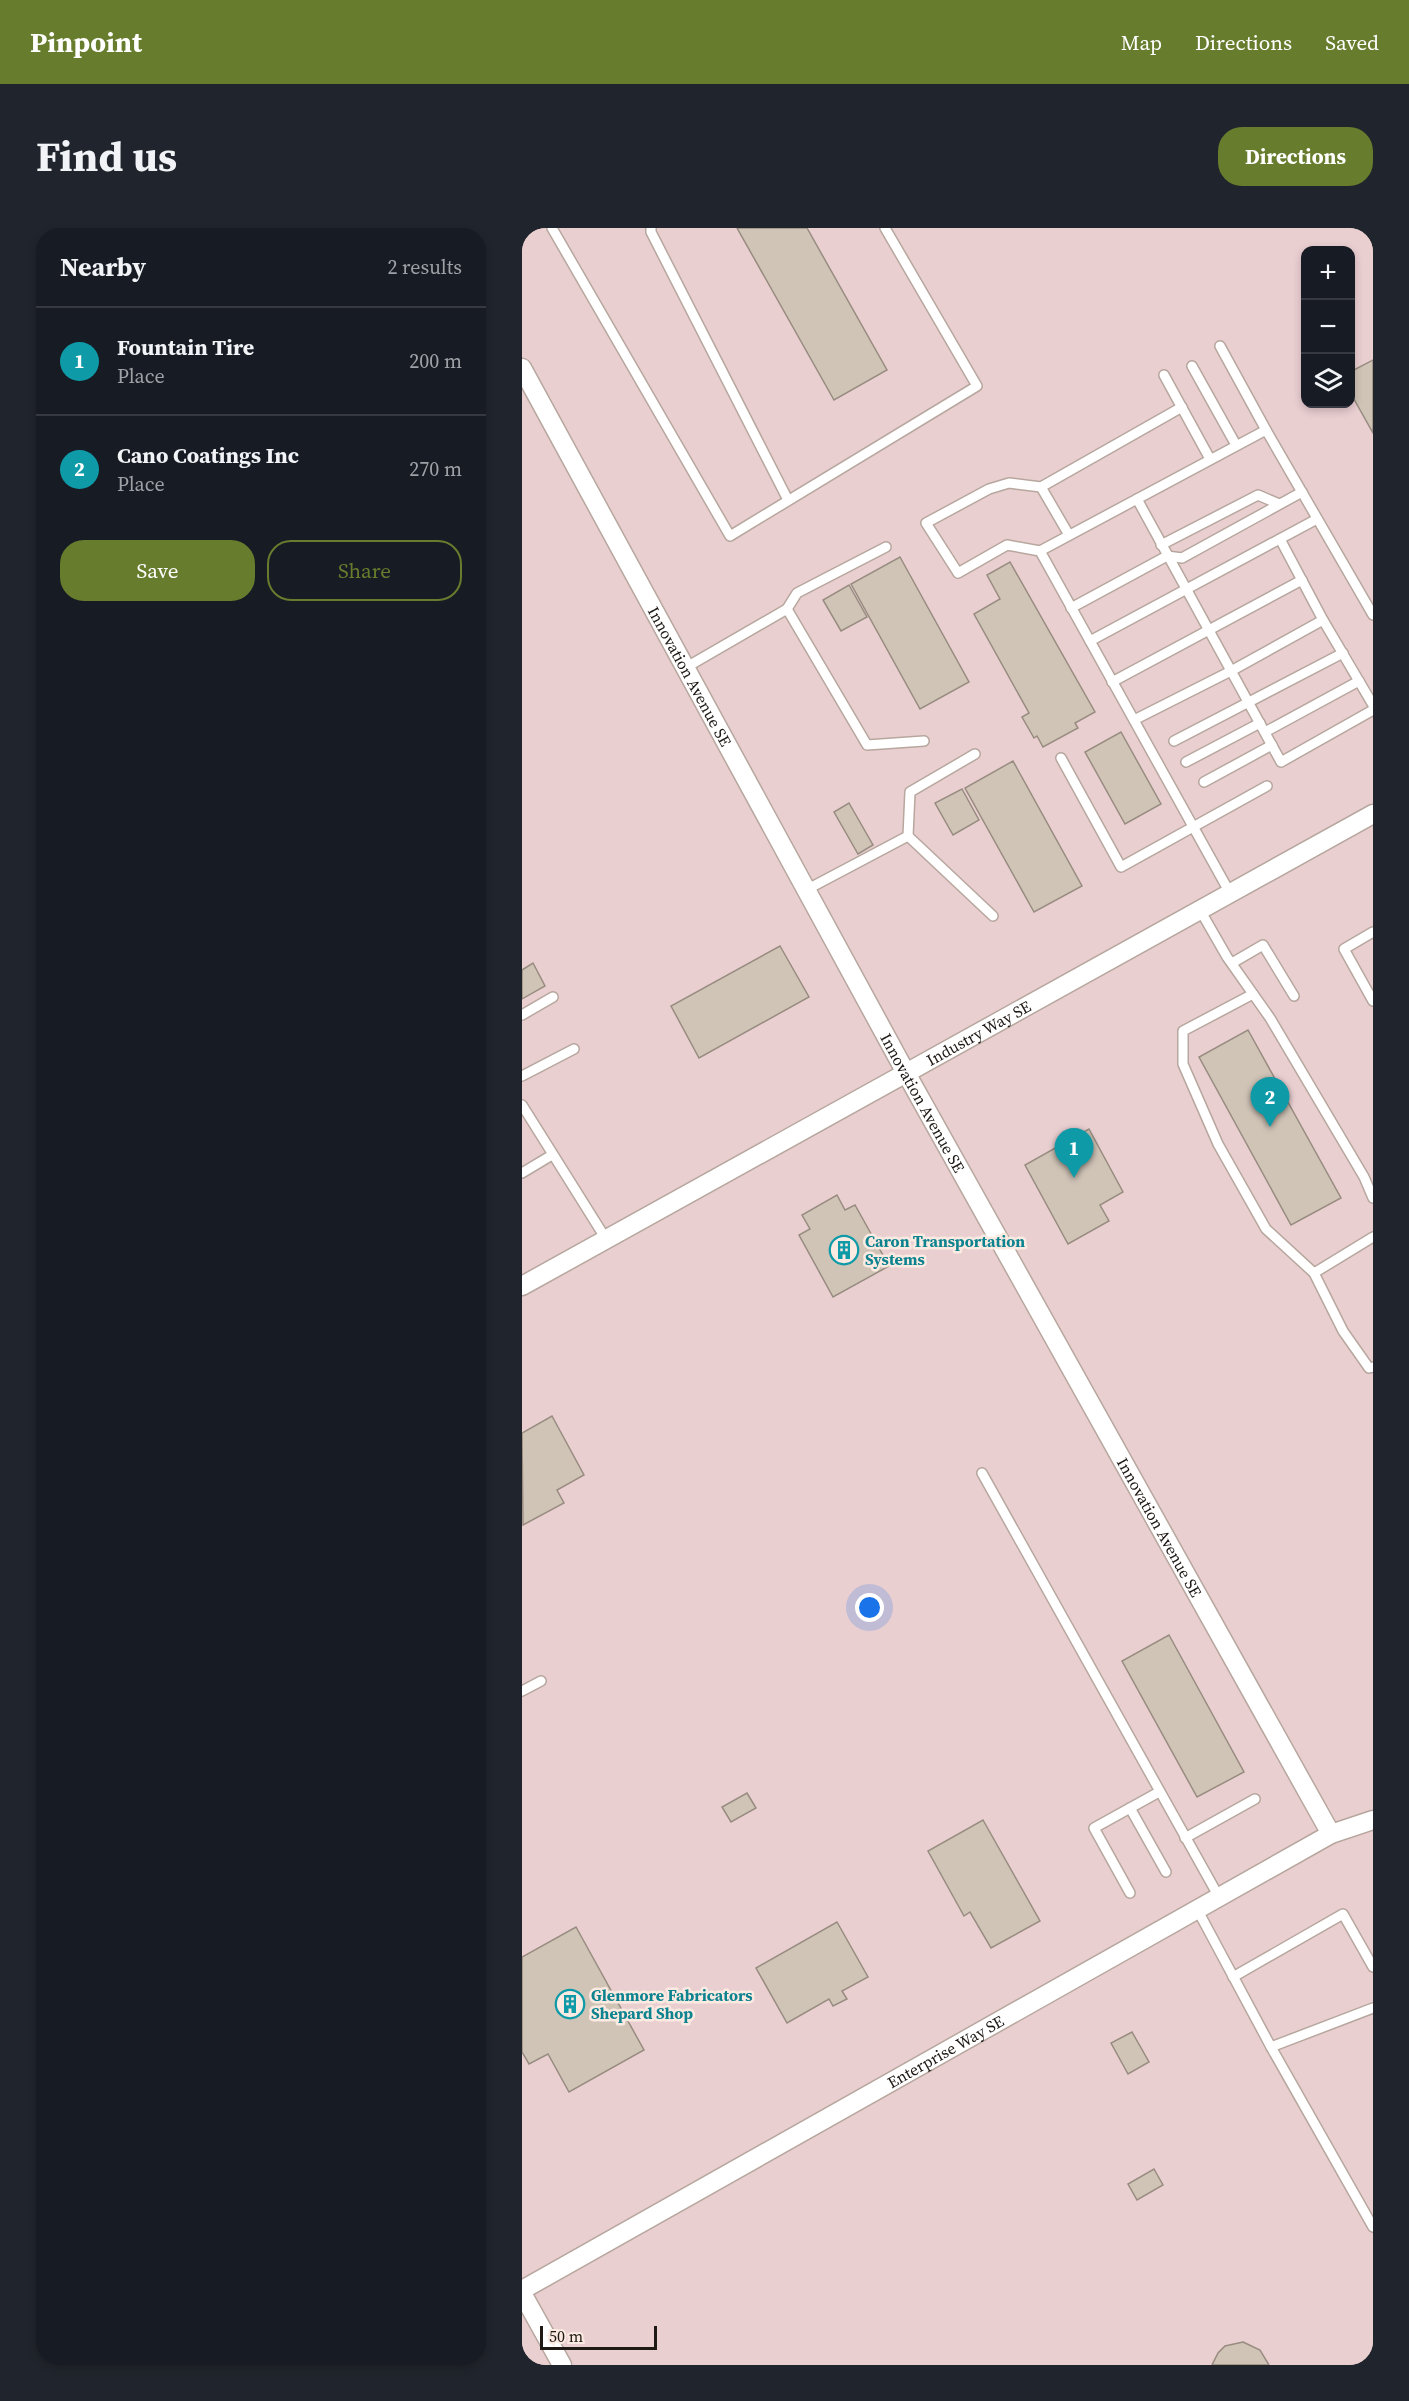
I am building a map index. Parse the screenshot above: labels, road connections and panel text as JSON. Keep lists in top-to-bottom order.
{
  "streets": {
    "street": ["Innovation Avenue SE", "Industry Way SE", "Enterprise Way SE"]
  },
  "crossings": [
    ["Innovation Avenue SE", "Industry Way SE"],
    ["Innovation Avenue SE", "Enterprise Way SE"]
  ],
  "places": {
    "building": ["Caron Transportation Systems", "Glenmore Fabricators Shepard Shop"]
  },
  "scale_bar": "50 m",
  "page": {
    "header": "Pinpoint",
    "nav": ["Map", "Directions", "Saved"],
    "title": "Find us",
    "buttons": [
      "Directions",
      ["Save", "Share"]
    ],
    "heading": ["Nearby", "2 results"],
    "map_buttons": ["+", "−"],
    "list": [
      {
        "mark": "1",
        "name": "Fountain Tire",
        "note": "Place",
        "value": "200 m"
      },
      {
        "mark": "2",
        "name": "Cano Coatings Inc",
        "note": "Place",
        "value": "270 m"
      }
    ],
    "pins": ["2", "1"],
    "scale": "50 m"
  }
}
